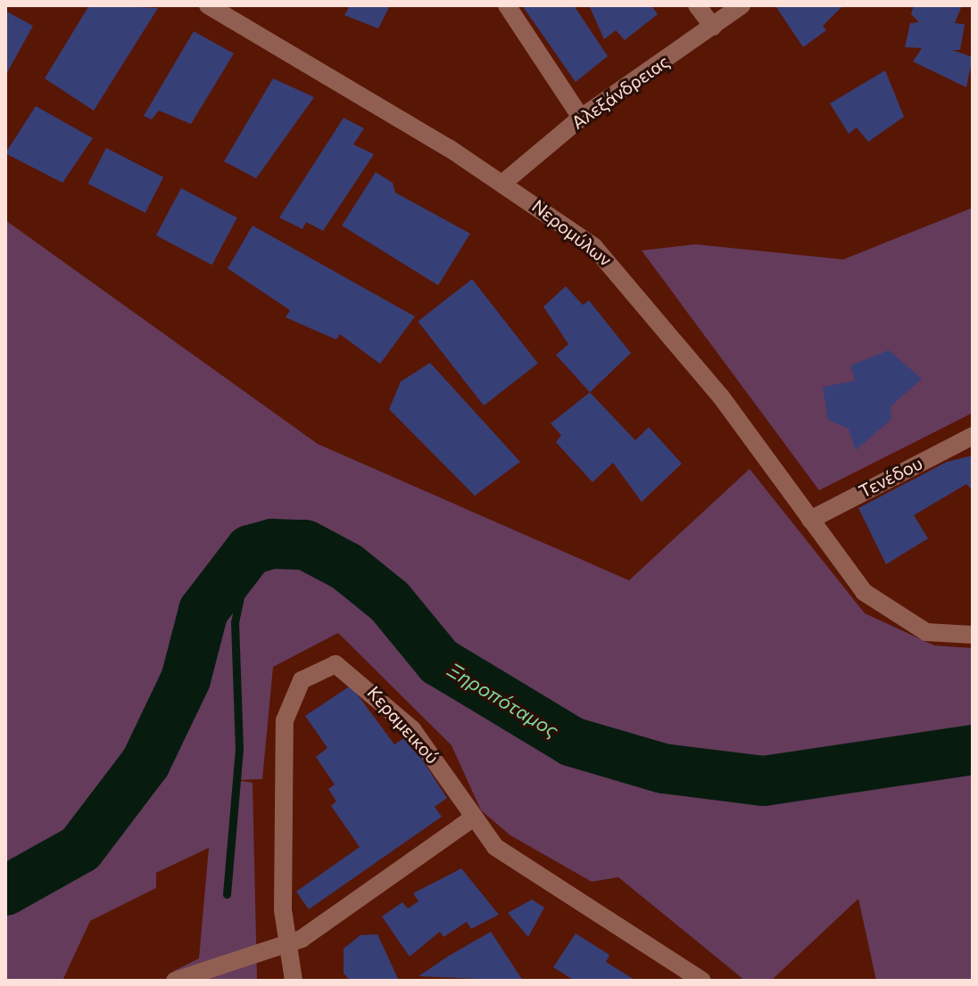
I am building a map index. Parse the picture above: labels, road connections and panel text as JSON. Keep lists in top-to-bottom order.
{
  "streets": {
    "street": [
      "Αλεξάνδρειας",
      "Νερομύλων",
      "Τενέδου",
      "Κεραμεικού"
    ]
  },
  "crossings": [
    ["Αλεξάνδρειας", "Νερομύλων"],
    ["Νερομύλων", "Τενέδου"]
  ],
  "water": ["Ξηροπόταμος"]
}
